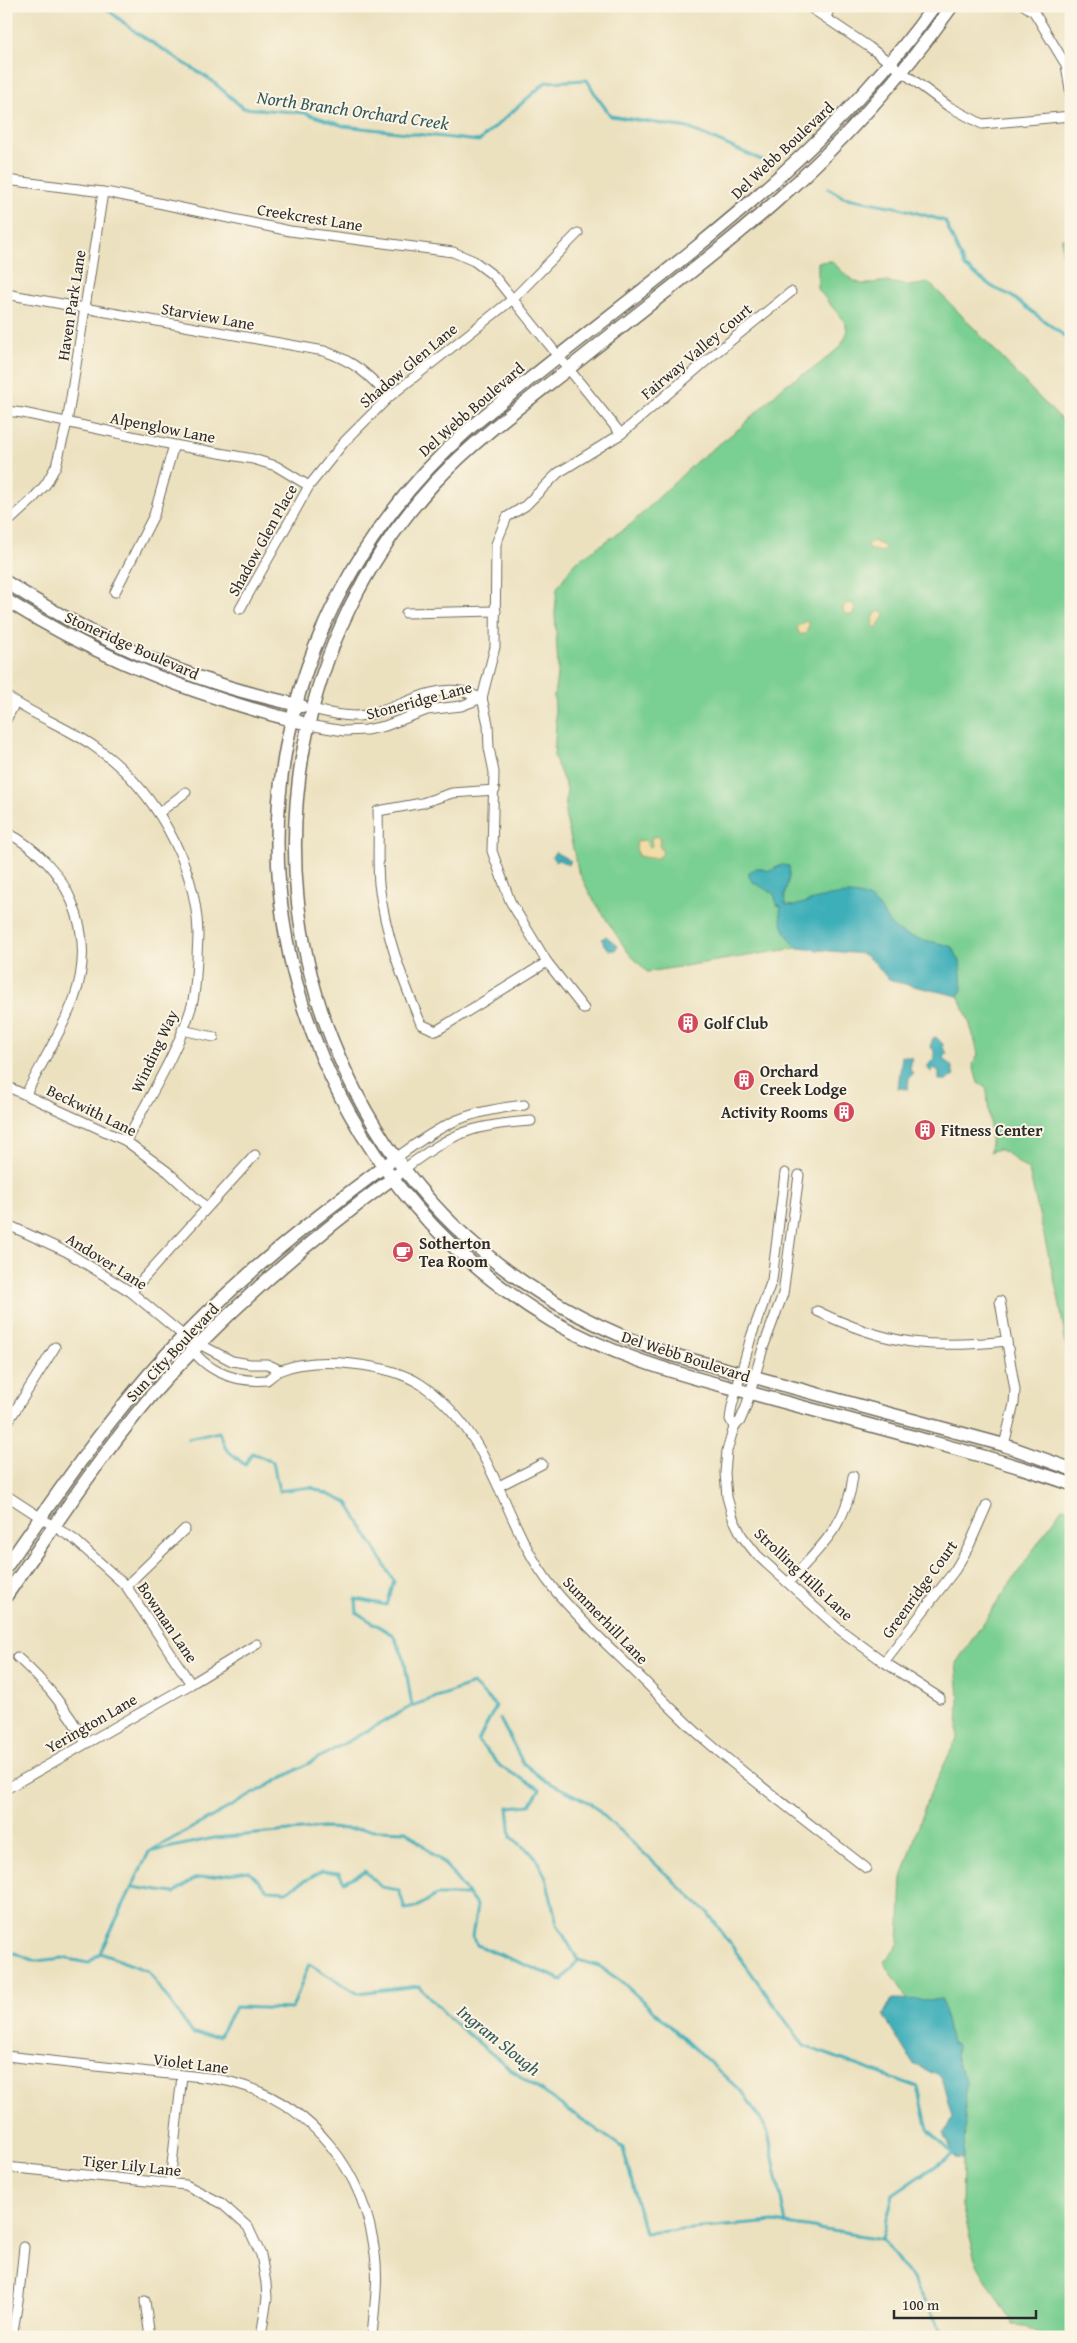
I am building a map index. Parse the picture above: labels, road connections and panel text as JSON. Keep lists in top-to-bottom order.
{
  "streets": {
    "street": [
      "Del Webb Boulevard",
      "Creekcrest Lane",
      "Haven Park Lane",
      "Starview Lane",
      "Fairway Valley Court",
      "Shadow Glen Lane",
      "Alpenglow Lane",
      "Shadow Glen Place",
      "Stoneridge Boulevard",
      "Stoneridge Lane",
      "Winding Way",
      "Beckwith Lane",
      "Andover Lane",
      "Sun City Boulevard",
      "Strolling Hills Lane",
      "Greenridge Court",
      "Summerhill Lane",
      "Bowman Lane",
      "Yerington Lane",
      "Violet Lane",
      "Tiger Lily Lane"
    ]
  },
  "crossings": [
    ["Del Webb Boulevard", "Creekcrest Lane"],
    ["Del Webb Boulevard", "Stoneridge Boulevard"],
    ["Del Webb Boulevard", "Stoneridge Lane"],
    ["Del Webb Boulevard", "Sun City Boulevard"],
    ["Del Webb Boulevard", "Strolling Hills Lane"],
    ["Creekcrest Lane", "Haven Park Lane"],
    ["Creekcrest Lane", "Fairway Valley Court"],
    ["Creekcrest Lane", "Shadow Glen Lane"],
    ["Haven Park Lane", "Starview Lane"],
    ["Haven Park Lane", "Alpenglow Lane"],
    ["Starview Lane", "Shadow Glen Lane"],
    ["Fairway Valley Court", "Stoneridge Lane"],
    ["Shadow Glen Lane", "Alpenglow Lane"],
    ["Shadow Glen Lane", "Shadow Glen Place"],
    ["Alpenglow Lane", "Shadow Glen Place"],
    ["Stoneridge Boulevard", "Stoneridge Lane"],
    ["Winding Way", "Beckwith Lane"],
    ["Andover Lane", "Sun City Boulevard"],
    ["Andover Lane", "Summerhill Lane"],
    ["Sun City Boulevard", "Summerhill Lane"],
    ["Sun City Boulevard", "Bowman Lane"],
    ["Strolling Hills Lane", "Greenridge Court"],
    ["Bowman Lane", "Yerington Lane"]
  ],
  "water": ["North Branch Orchard Creek", "Ingram Slough"],
  "places": {
    "building": [
      "Golf Club",
      "Orchard Creek Lodge",
      "Activity Rooms",
      "Fitness Center"
    ],
    "cafe": ["Sotherton Tea Room"]
  },
  "scale_bar": "100 m"
}
